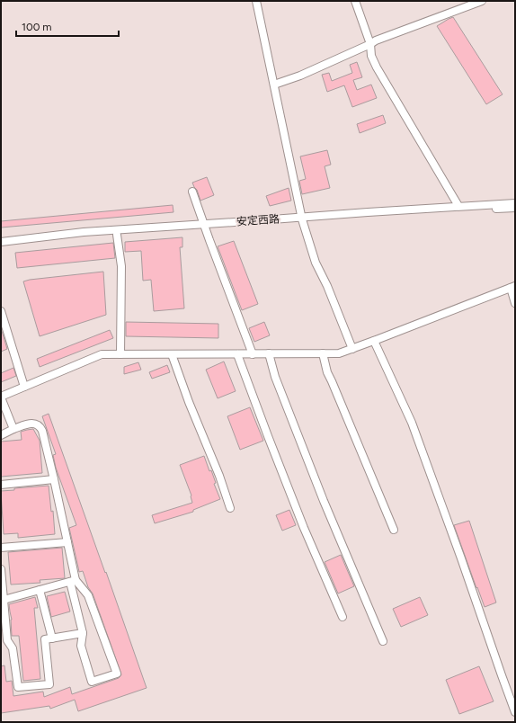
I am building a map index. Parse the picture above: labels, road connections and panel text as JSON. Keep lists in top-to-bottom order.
{
  "streets": {
    "street": ["安定西路"]
  },
  "scale_bar": "100 m"
}
